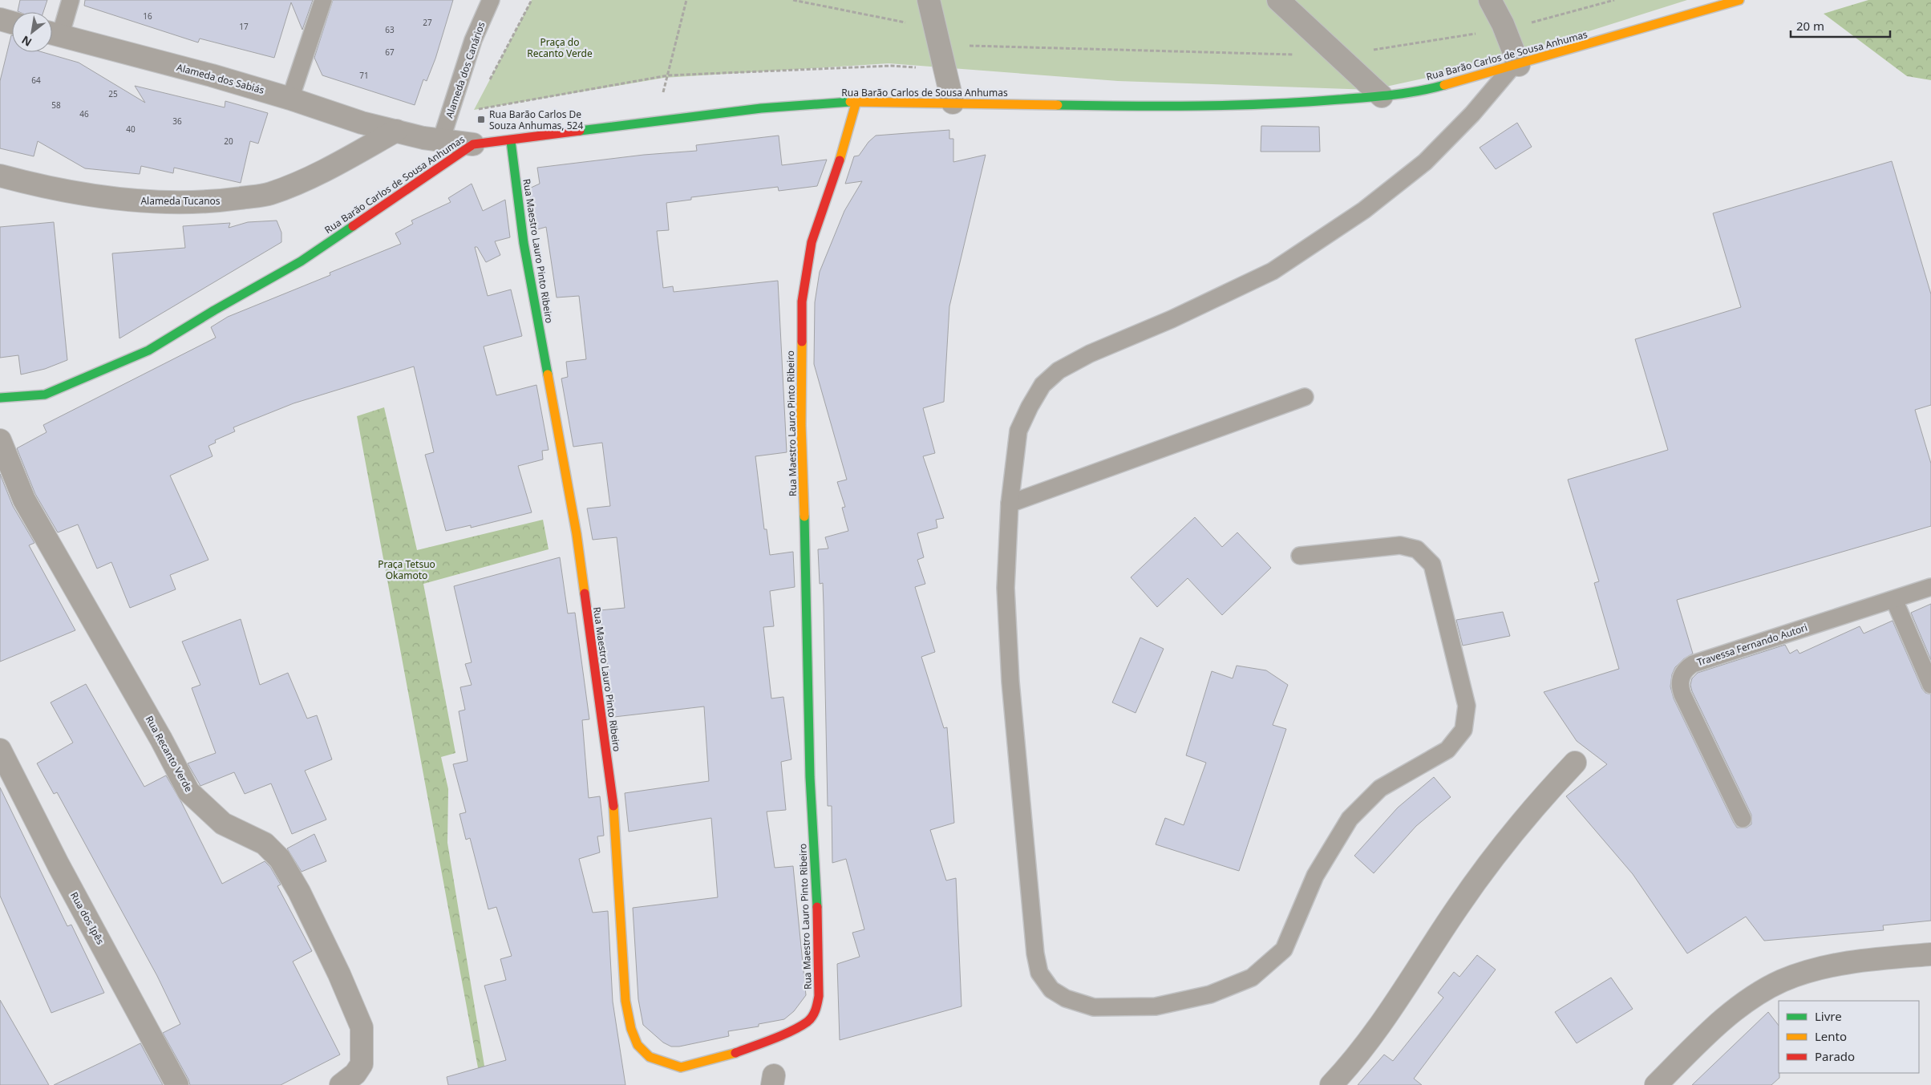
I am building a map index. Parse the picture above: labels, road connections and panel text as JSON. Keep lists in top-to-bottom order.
{
  "streets": {
    "street": [
      "Rua Barão Carlos de Sousa Anhumas",
      "Alameda dos Sabiás",
      "Alameda Tucanos",
      "Rua Maestro Lauro Pinto Ribeiro",
      "Rua Recanto Verde",
      "Rua dos Ipês"
    ],
    "lane": ["Alameda dos Canários", "Travessa Fernando Autori"]
  },
  "crossings": [
    ["Rua Barão Carlos de Sousa Anhumas", "Alameda dos Sabiás"],
    ["Rua Barão Carlos de Sousa Anhumas", "Rua Maestro Lauro Pinto Ribeiro"],
    ["Alameda dos Canários", "Alameda dos Sabiás"],
    ["Alameda dos Sabiás", "Alameda Tucanos"]
  ],
  "parks": ["Praça do Recanto Verde", "Praça Tetsuo Okamoto"],
  "places": {
    "transit": ["Rua Barão Carlos De Souza Anhumas, 524"]
  },
  "house_numbers": [
    "16",
    "27",
    "17",
    "63",
    "67",
    "71",
    "64",
    "25",
    "58",
    "46",
    "36",
    "40",
    "20"
  ],
  "legend": ["Livre", "Lento", "Parado"],
  "scale_bar": "20 m",
  "north": "bottom left"
}
